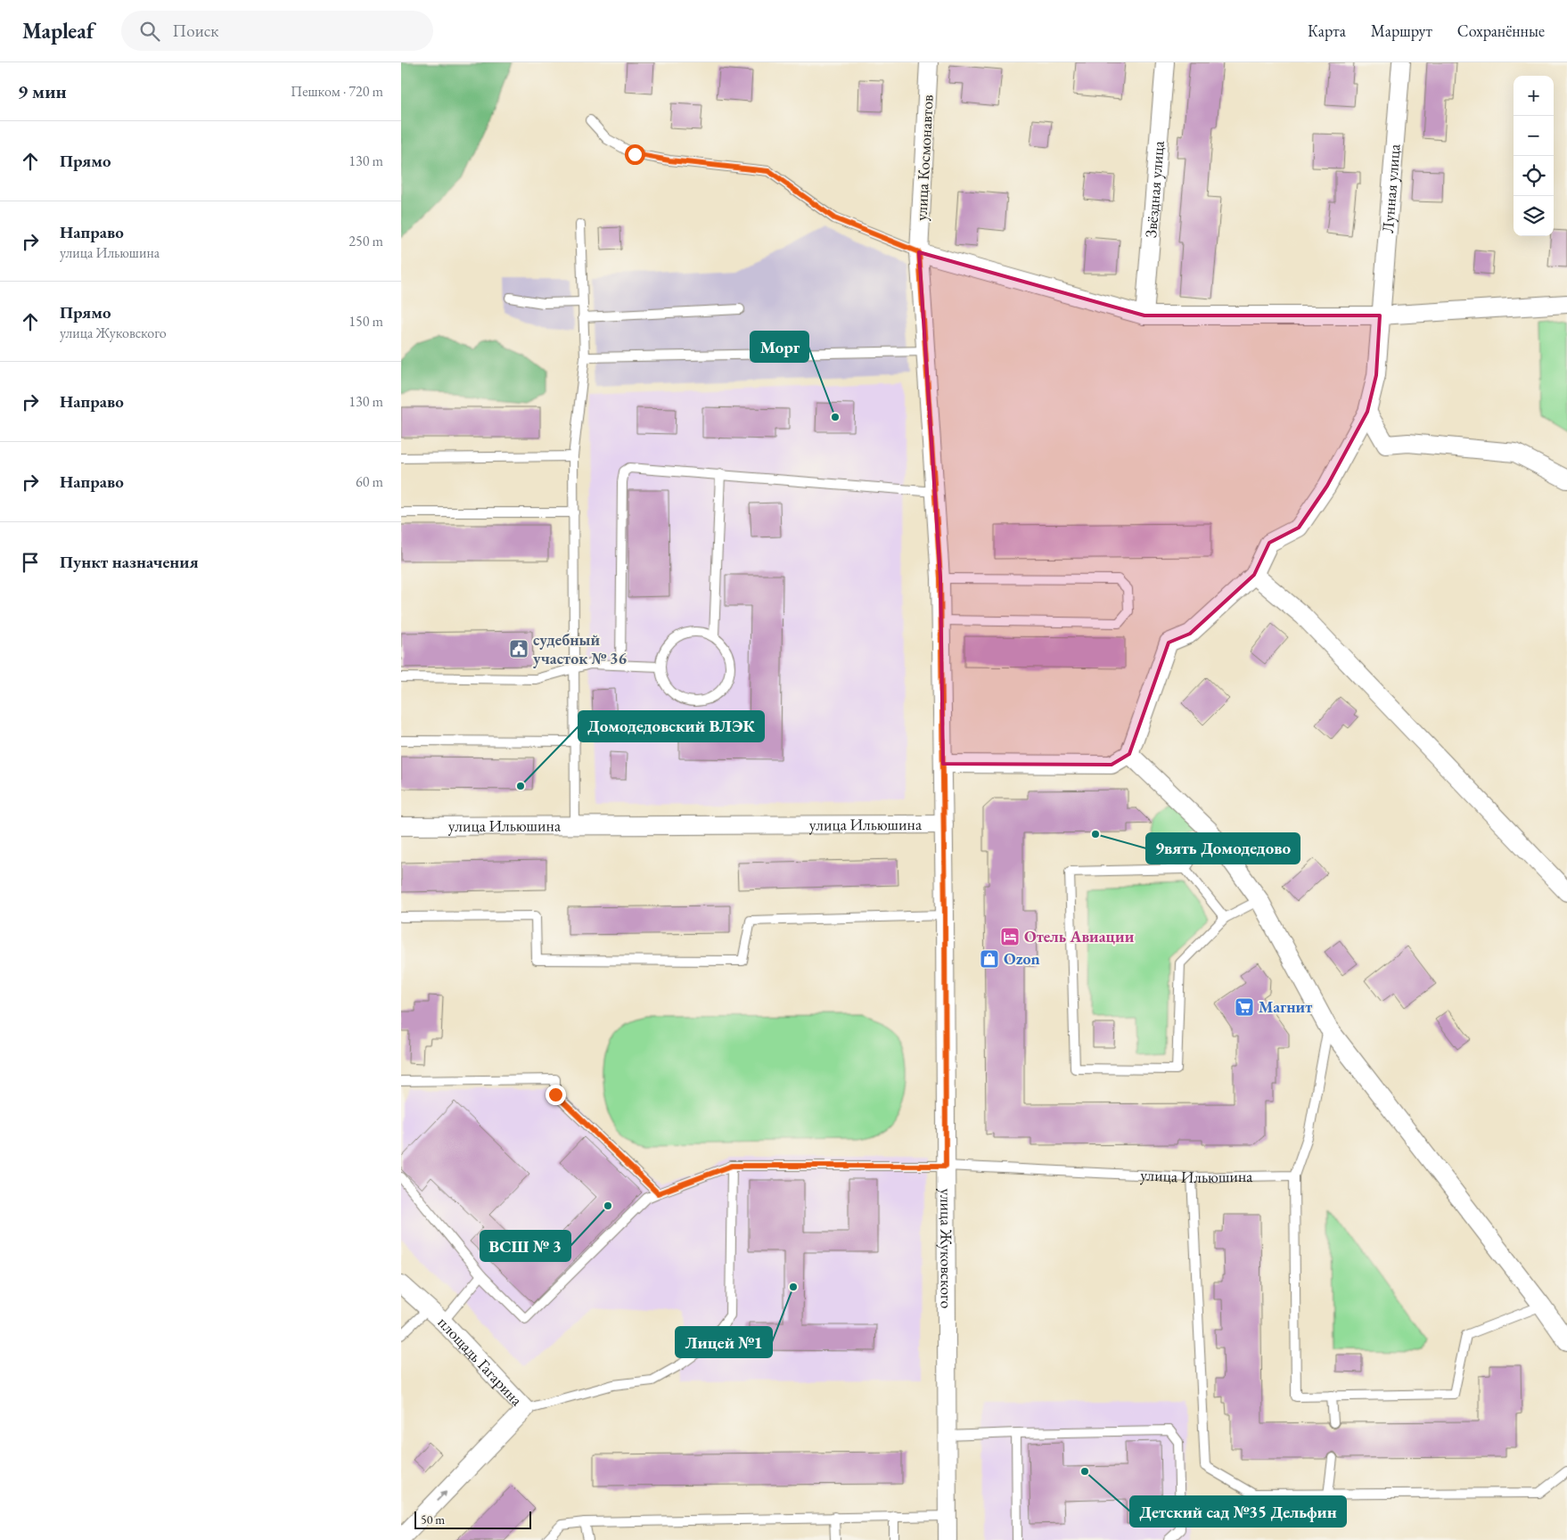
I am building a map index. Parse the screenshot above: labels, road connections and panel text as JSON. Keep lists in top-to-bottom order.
{
  "streets": {
    "street": [
      "улица Космонавтов",
      "Звёздная улица",
      "Лунная улица",
      "улица Ильюшина",
      "улица Жуковского",
      "площадь Гагарина"
    ]
  },
  "crossings": [
    ["улица Космонавтов", "улица Ильюшина"],
    ["улица Ильюшина", "улица Жуковского"]
  ],
  "one_way": ["площадь Гагарина"],
  "places": {
    "other": [
      "Морг",
      "Домодедовский ВЛЭК",
      "9вять Домодедово",
      "ВСШ № 3",
      "Лицей №1",
      "Детский сад №35 Дельфин"
    ],
    "public building": ["судебный участок № 36"],
    "hotel": ["Отель Авиации"],
    "shop": ["Ozon"],
    "supermarket": ["Магнит"]
  },
  "scale_bar": "50 m",
  "page": {
    "header": "Mapleaf",
    "search": "Поиск",
    "nav": ["Карта", "Маршрут", "Сохранённые"],
    "heading": ["9 мин", "Пешком · 720 m"],
    "map_buttons": ["+", "−"],
    "list": [
      ["Прямо", "130 m"],
      ["Направо", "улица Ильюшина", "250 m"],
      ["Прямо", "улица Жуковского", "150 m"],
      ["Направо", "130 m"],
      ["Направо", "60 m"],
      "Пункт назначения"
    ],
    "scale": "50 m"
  }
}
